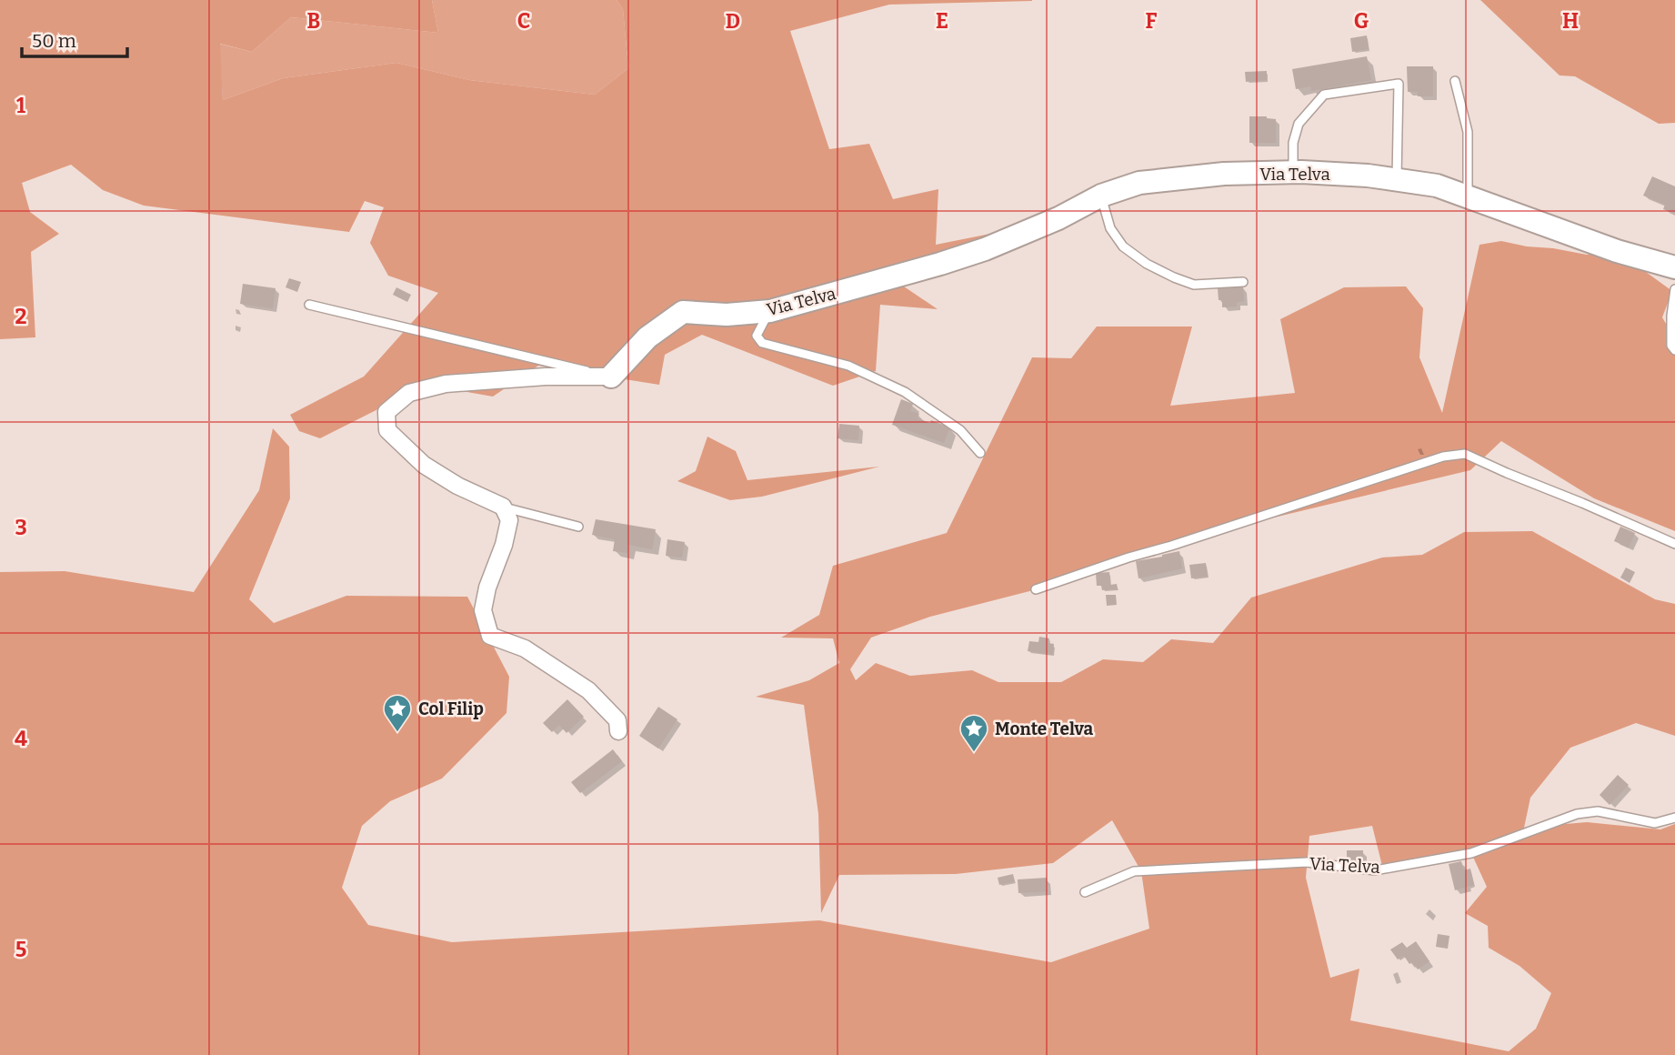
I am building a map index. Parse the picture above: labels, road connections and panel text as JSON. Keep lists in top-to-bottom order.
{
  "streets": {
    "street": ["Via Telva"]
  },
  "places": {
    "place": ["Col Filip", "Monte Telva"]
  },
  "scale_bar": "50 m",
  "grid": {
    "columns": [
      "B",
      "C",
      "D",
      "E",
      "F",
      "G",
      "H"
    ],
    "rows": [
      "1",
      "2",
      "3",
      "4",
      "5"
    ]
  }
}
